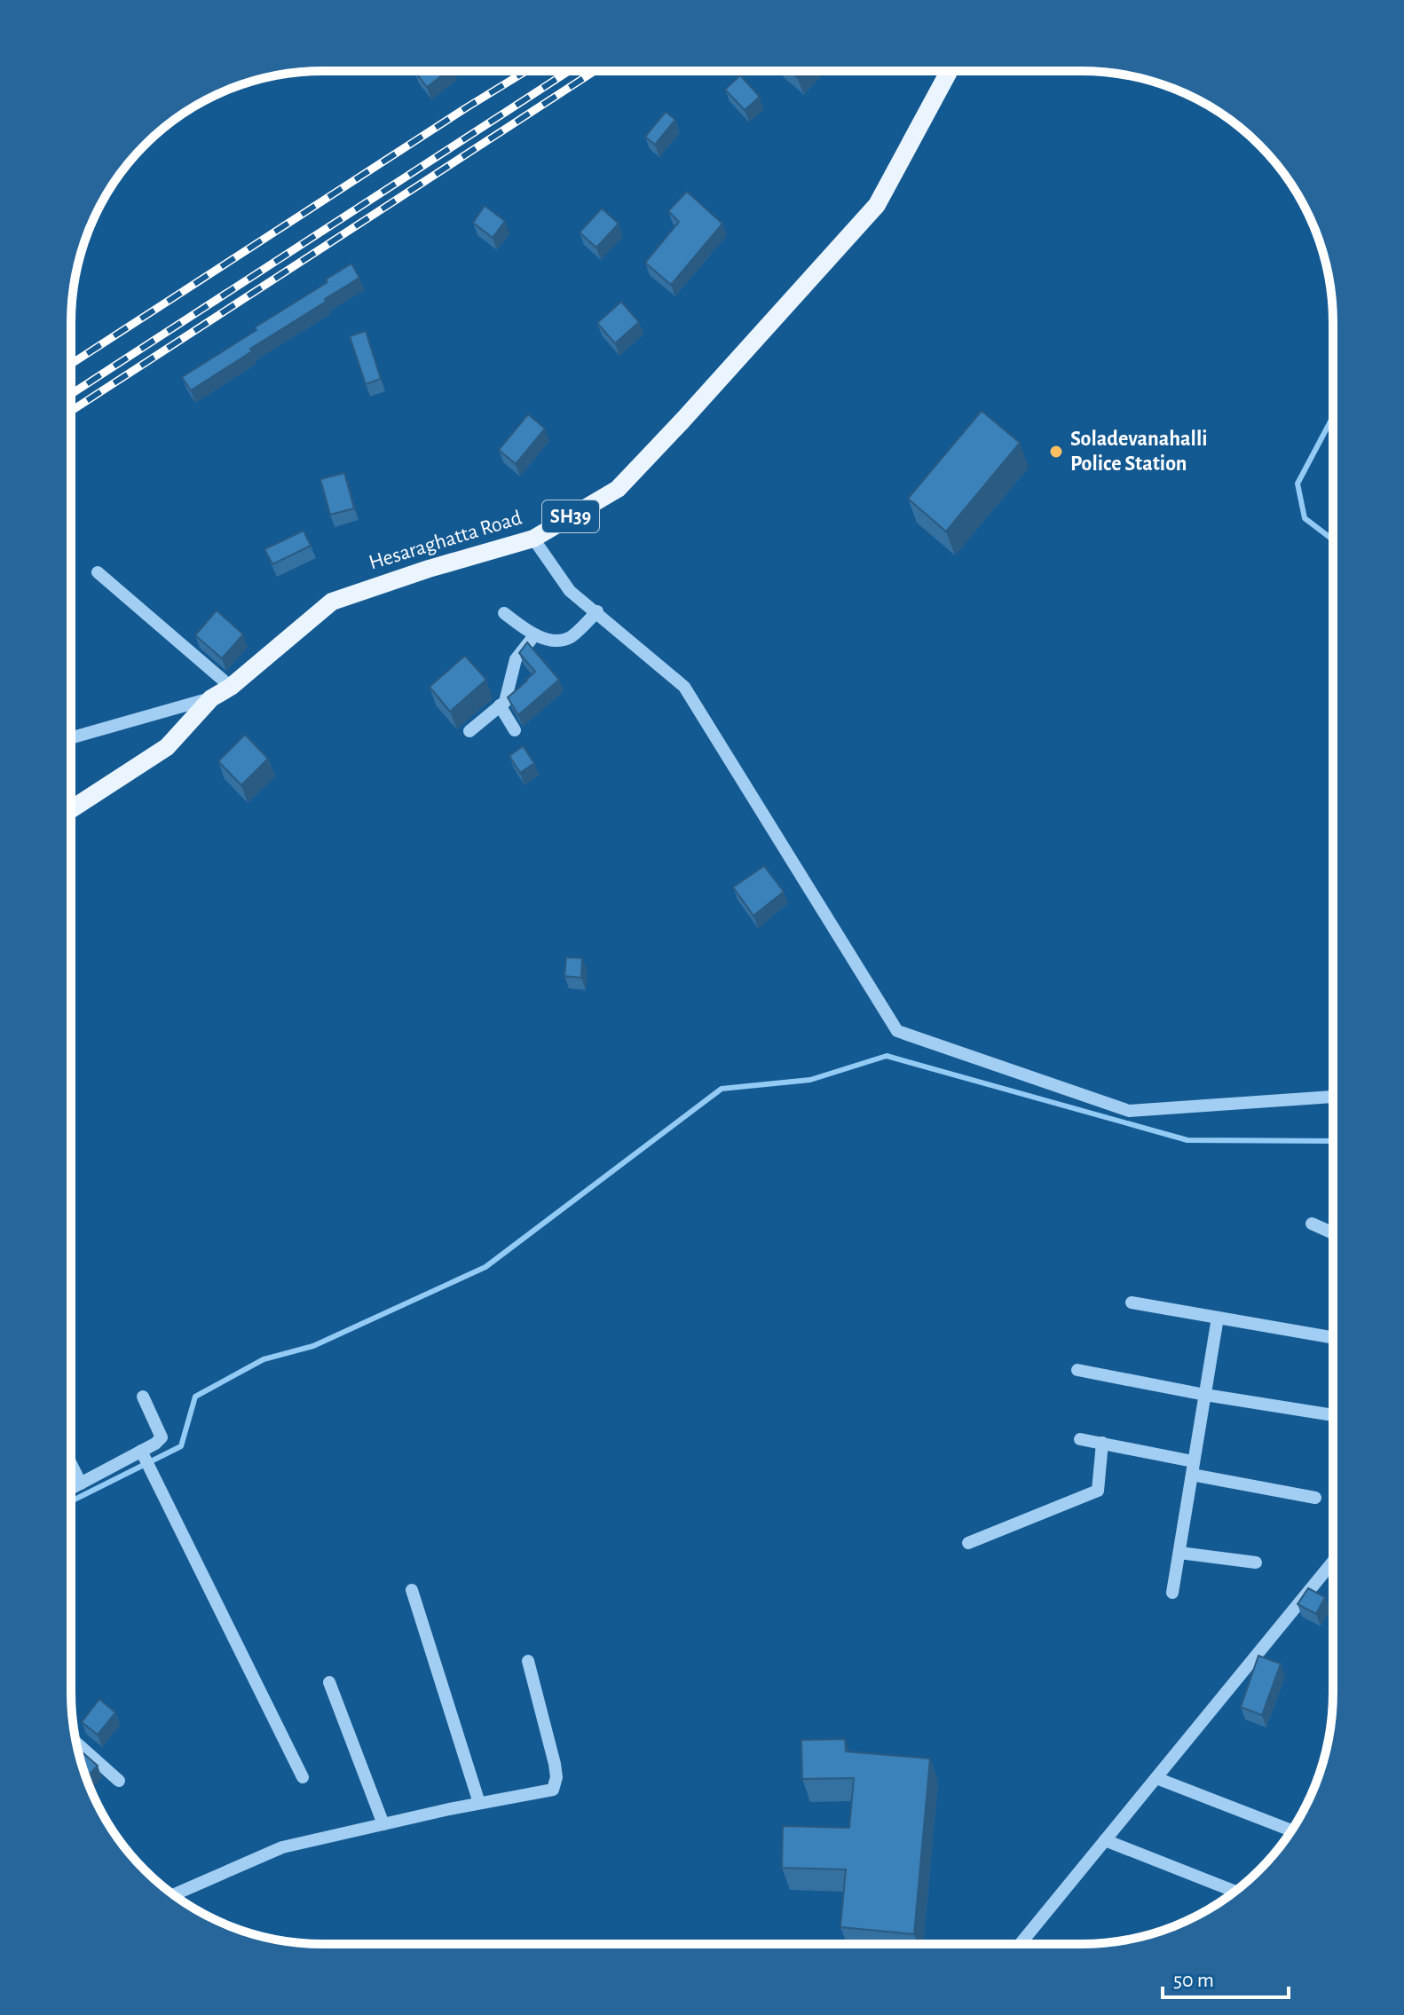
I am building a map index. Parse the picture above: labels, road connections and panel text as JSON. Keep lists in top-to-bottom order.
{
  "streets": {
    "main road": ["SH39", "Hesaraghatta Road"]
  },
  "places": ["Soladevanahalli Police Station"],
  "scale_bar": "50 m"
}
